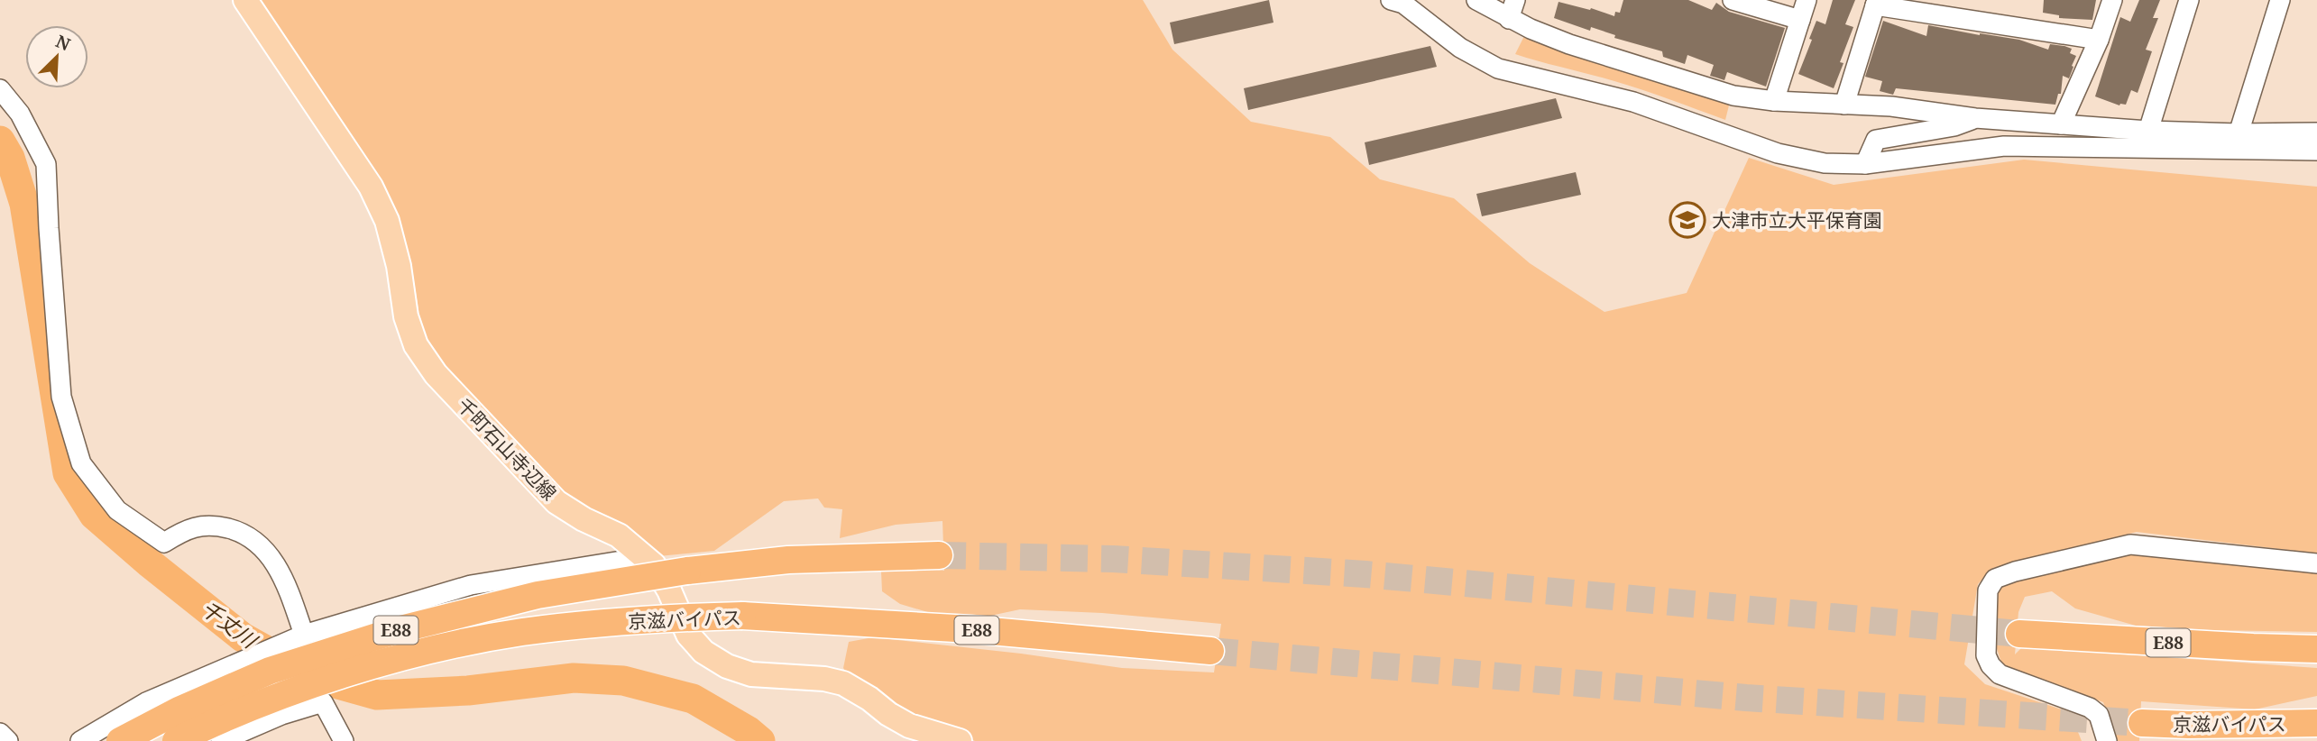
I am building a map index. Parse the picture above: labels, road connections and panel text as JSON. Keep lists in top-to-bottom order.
{
  "streets": {
    "highway": ["京滋バイパス", "E88"],
    "main road": ["千町石山寺辺線"]
  },
  "water": ["千丈川"],
  "places": {
    "school or university": ["大津市立大平保育園"]
  },
  "north": "top right"
}
